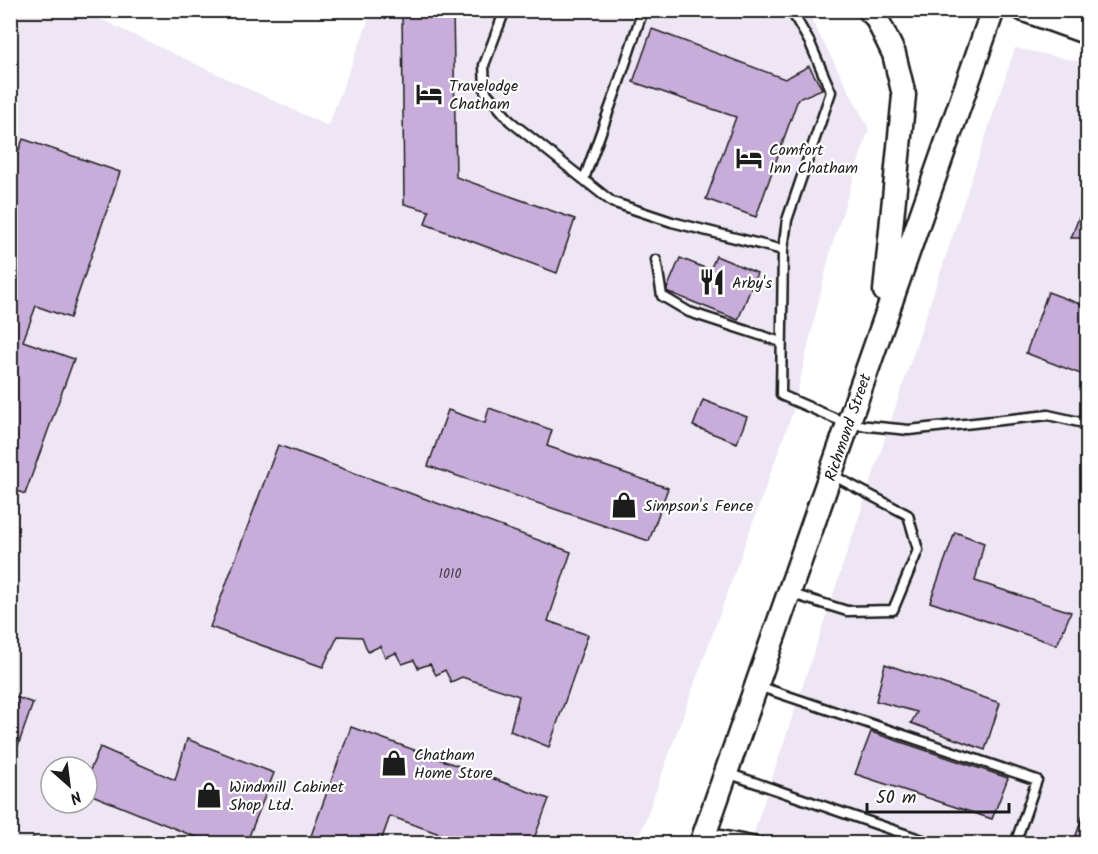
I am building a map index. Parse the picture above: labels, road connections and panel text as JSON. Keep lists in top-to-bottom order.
{
  "streets": {
    "main road": ["Richmond Street"]
  },
  "places": {
    "hotel": ["Travelodge Chatham", "Comfort Inn Chatham"],
    "restaurant": ["Arby's"],
    "shop": ["Simpson's Fence", "Chatham Home Store", "Windmill Cabinet Shop Ltd."]
  },
  "house_numbers": ["1010"],
  "scale_bar": "50 m",
  "north": "bottom right"
}
